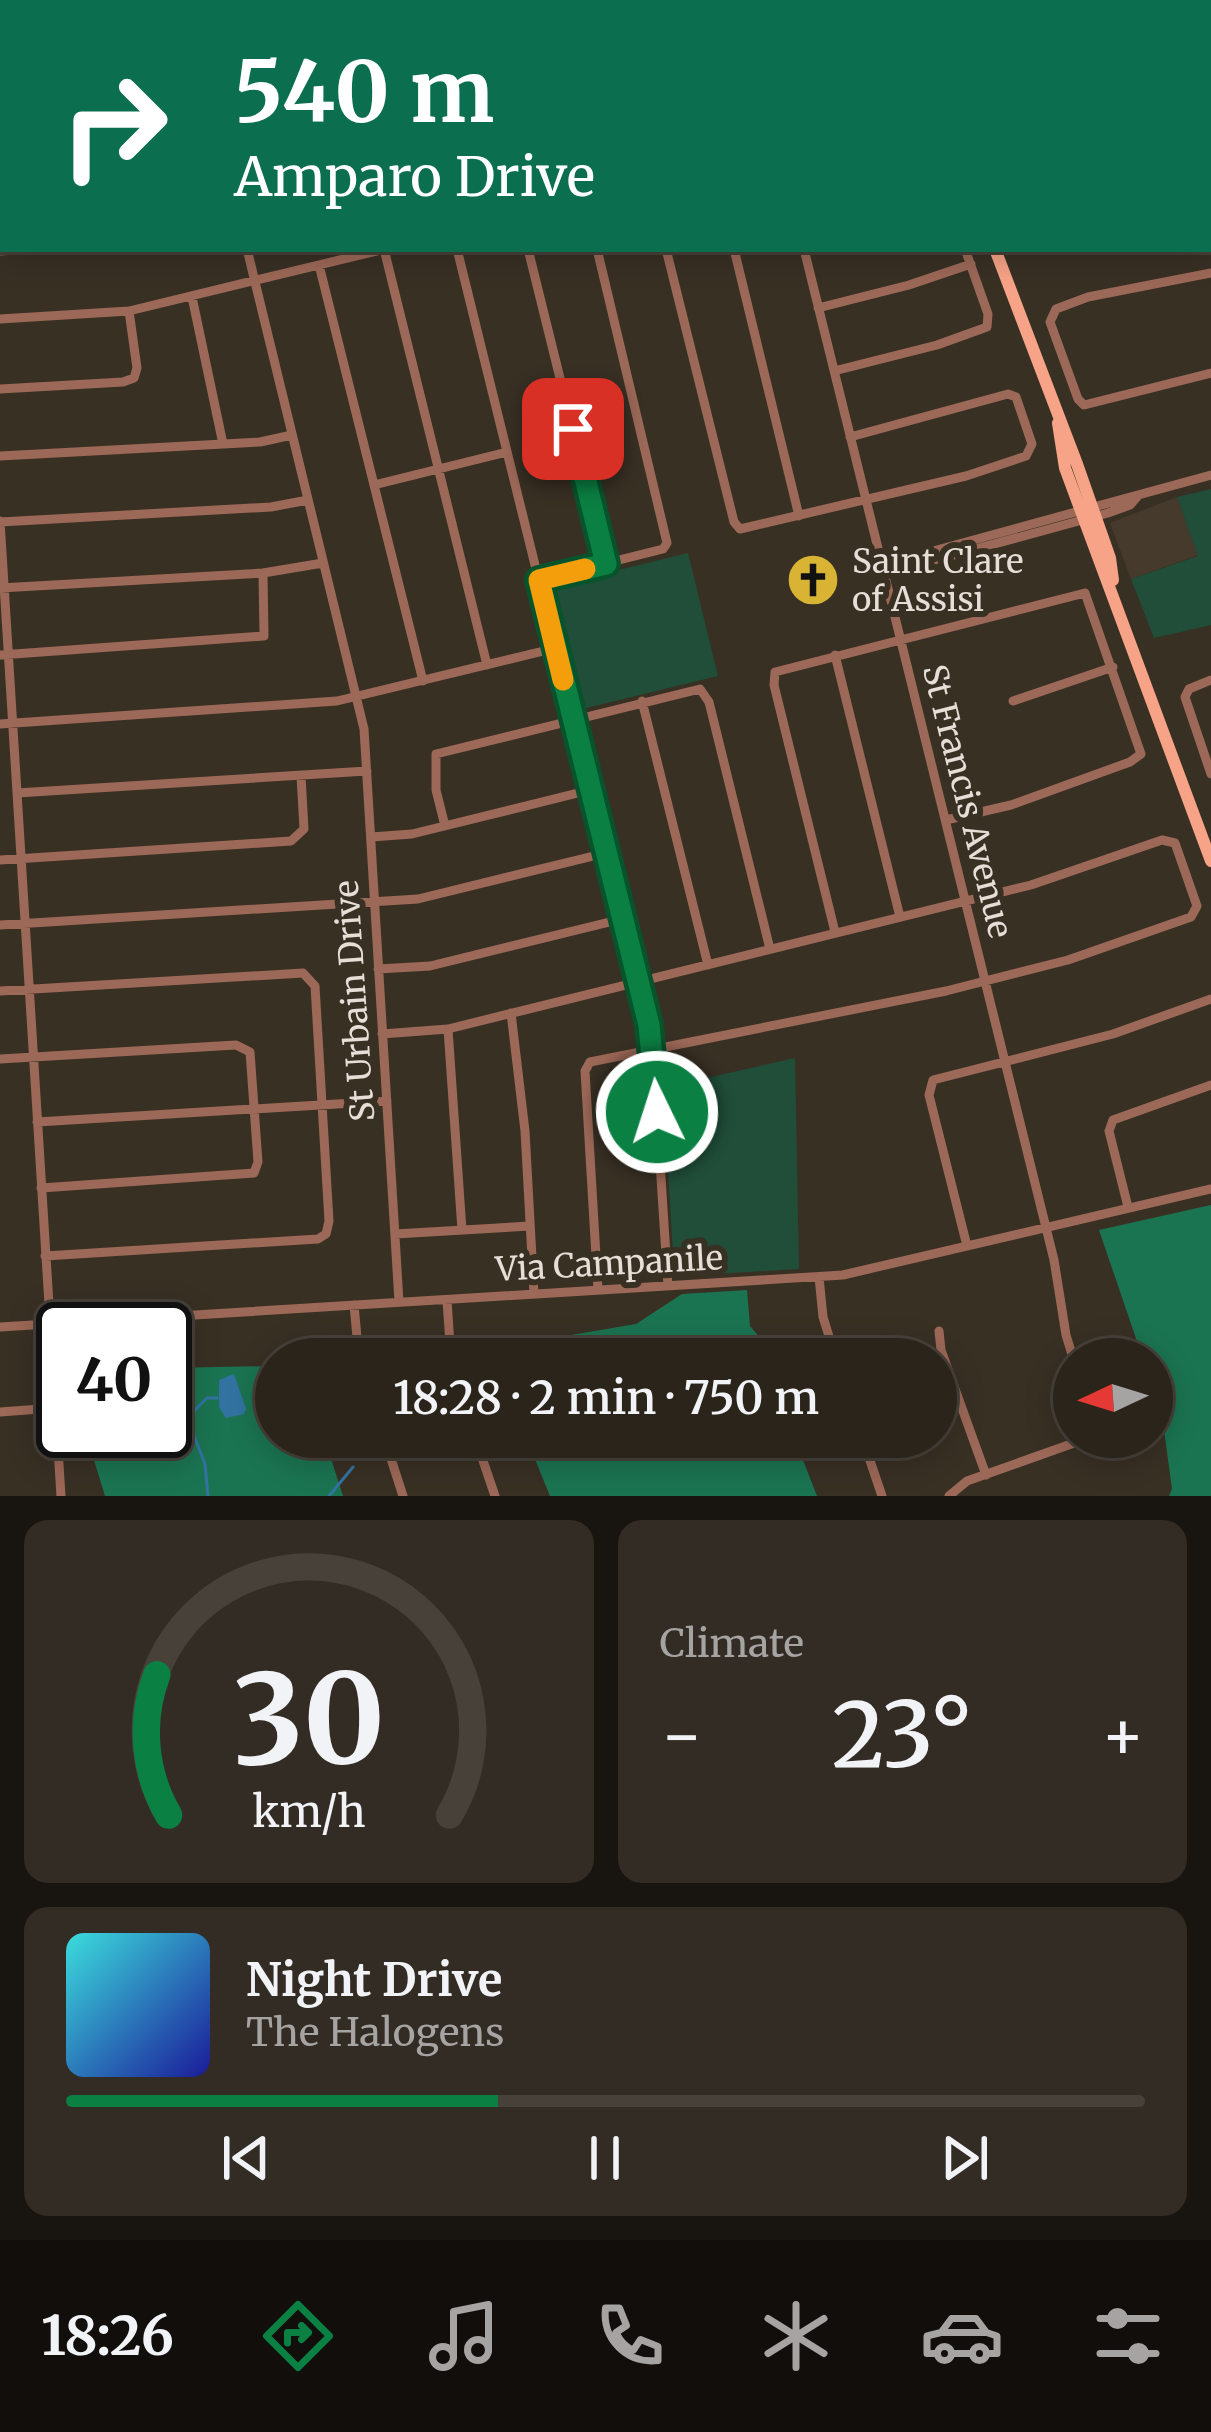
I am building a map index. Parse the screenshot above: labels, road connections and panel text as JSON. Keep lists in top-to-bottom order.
{
  "streets": {
    "street": ["St Francis Avenue", "St Urbain Drive", "Via Campanile"]
  },
  "crossings": [
    ["St Francis Avenue", "Via Campanile"],
    ["St Urbain Drive", "Via Campanile"]
  ],
  "places": {
    "church": ["Saint Clare of Assisi"]
  },
  "north": "left",
  "page": {
    "turn": ["540 m", "Amparo Drive"],
    "limit": "40",
    "trip": "18:28 · 2 min · 750 m",
    "tile": "Climate",
    "heat": ["−", "23°", "+"],
    "song": ["Night Drive", "The Halogens"],
    "tabs": "18:26",
    "gauge": ["30", "km/h"]
  }
}
